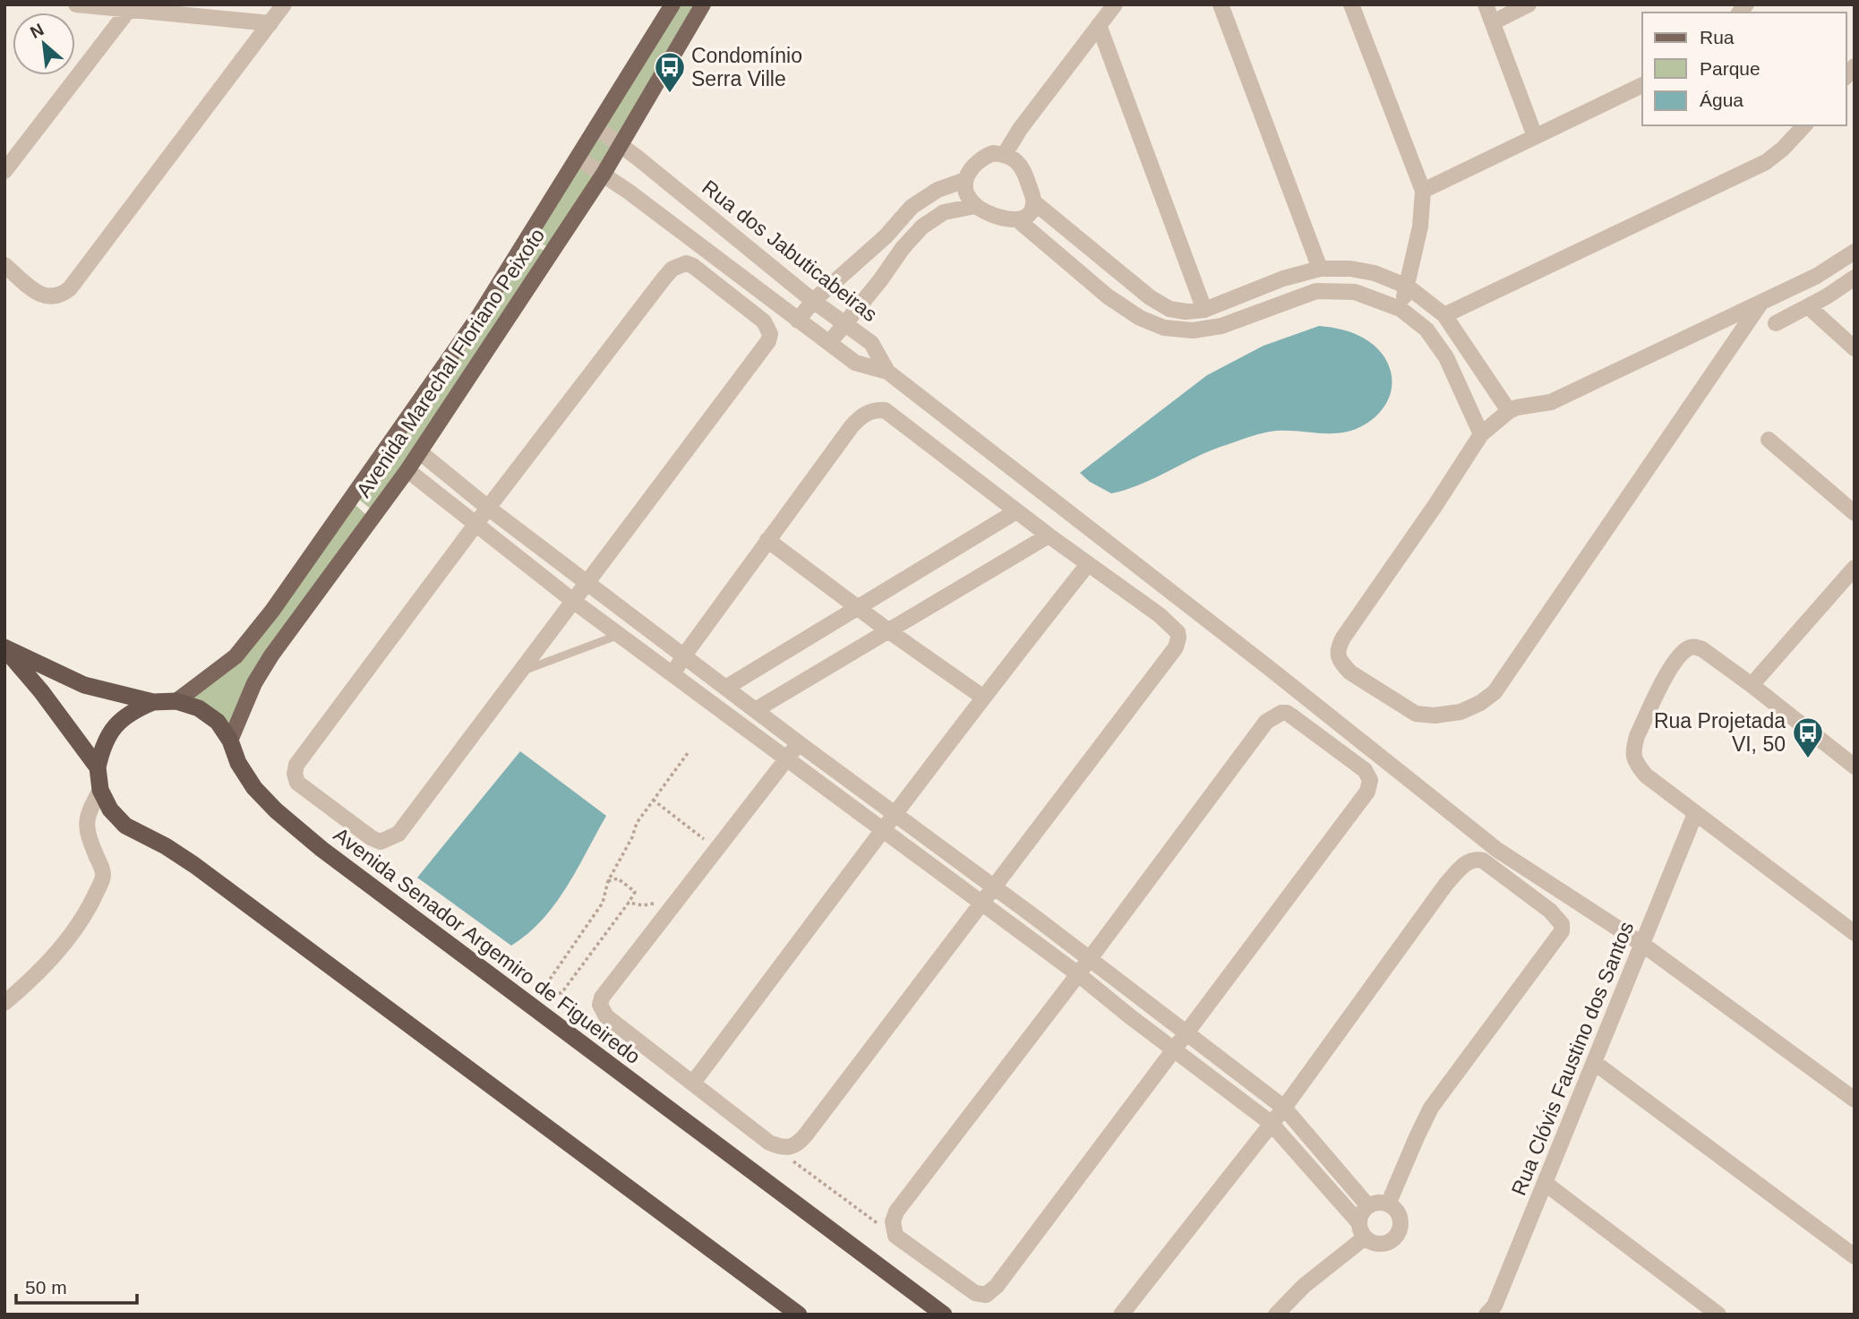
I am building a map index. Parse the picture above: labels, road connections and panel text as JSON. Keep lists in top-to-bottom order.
{
  "streets": {
    "highway": ["Avenida Senador Argemiro de Figueiredo"],
    "main road": ["Avenida Marechal Floriano Peixoto"],
    "street": ["Rua dos Jabuticabeiras", "Rua Clóvis Faustino dos Santos"]
  },
  "crossings": [
    ["Rua dos Jabuticabeiras", "Avenida Marechal Floriano Peixoto"],
    ["Avenida Marechal Floriano Peixoto", "Avenida Senador Argemiro de Figueiredo"]
  ],
  "places": {
    "bus stop": ["Condomínio Serra Ville", "Rua Projetada VI, 50"]
  },
  "legend": ["Rua", "Parque", "Água"],
  "scale_bar": "50 m",
  "north": "top left"
}
